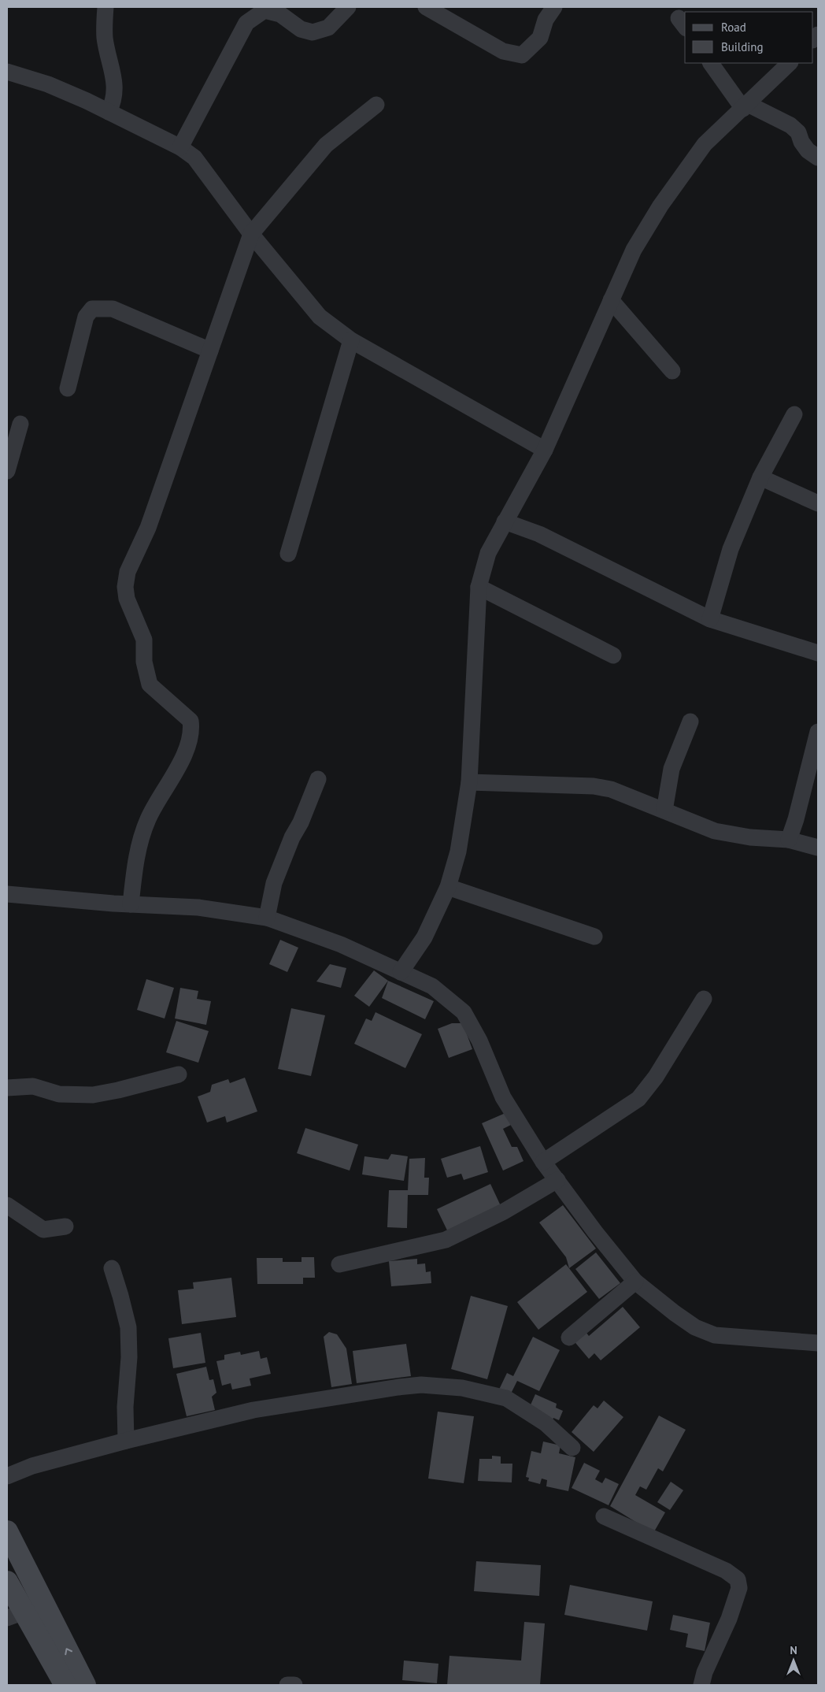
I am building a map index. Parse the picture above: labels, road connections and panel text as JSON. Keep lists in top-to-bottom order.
{
  "legend": ["Road", "Building"],
  "north": "top"
}
